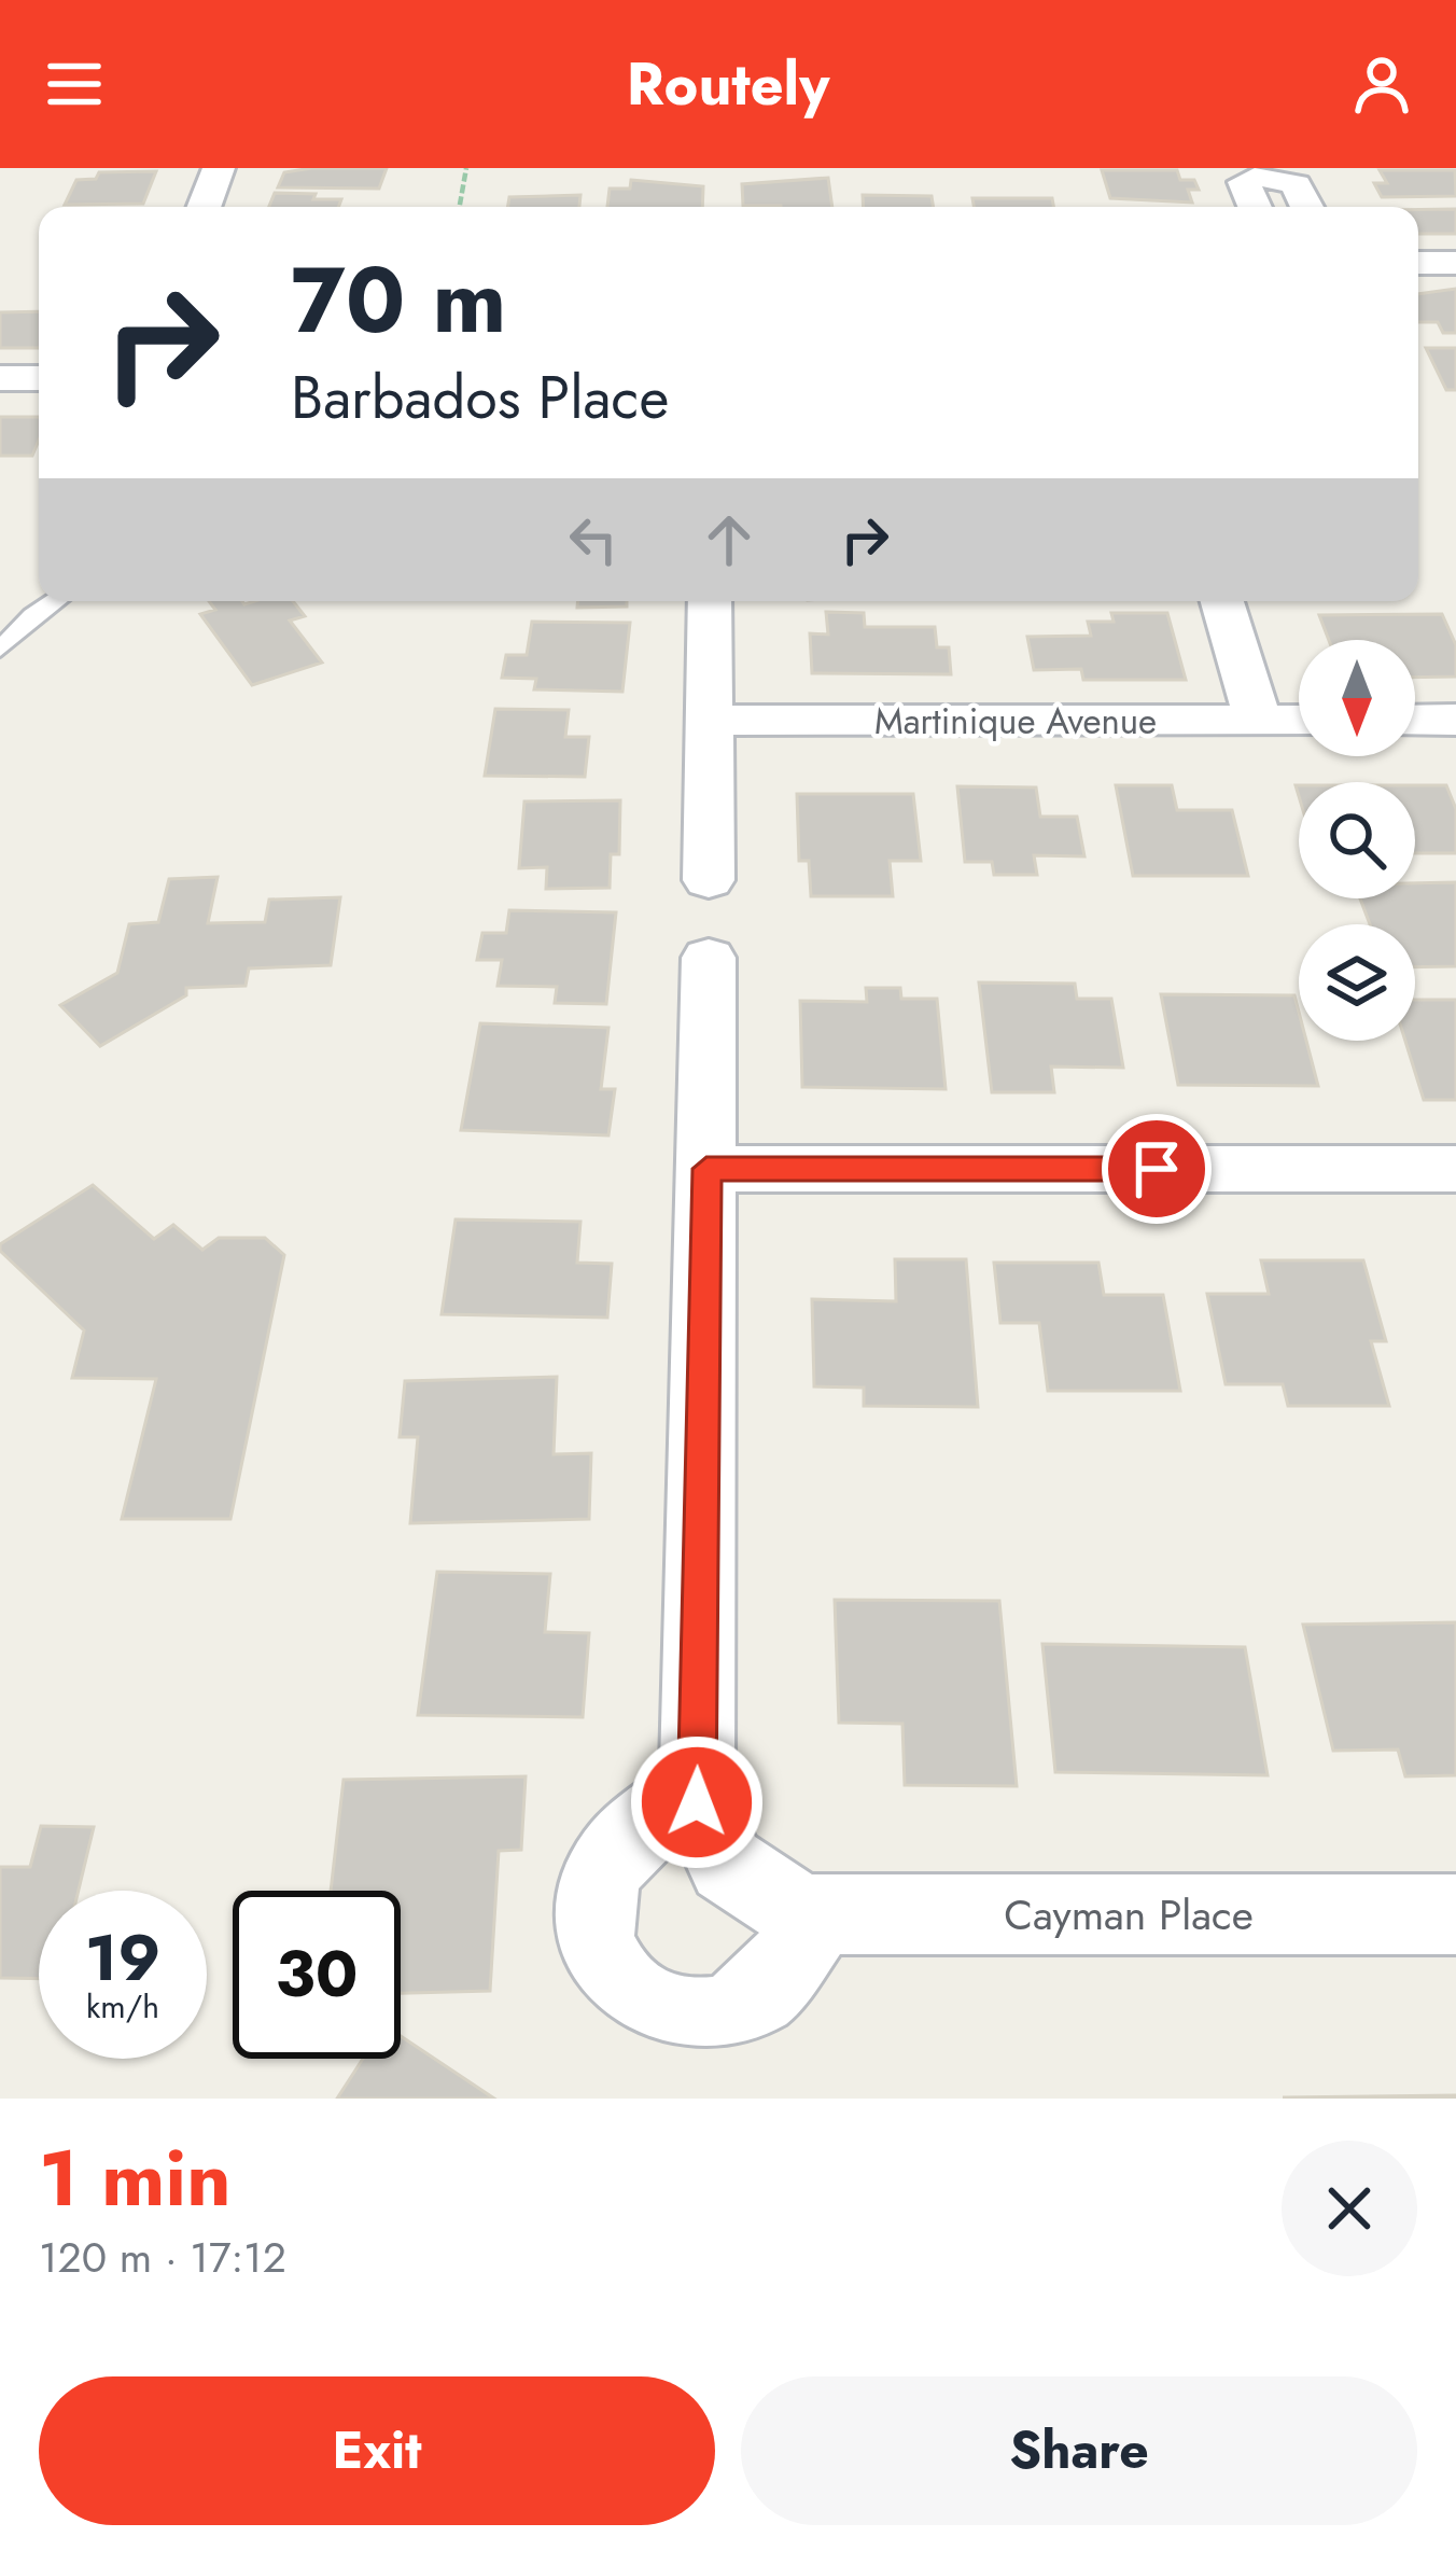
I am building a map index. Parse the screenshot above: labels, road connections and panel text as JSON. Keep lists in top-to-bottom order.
{
  "streets": {
    "street": ["Martinique Avenue", "Cayman Place"]
  },
  "north": "bottom",
  "page": {
    "header": "Routely",
    "turn": ["70 m", "Barbados Place"],
    "speed": "19 km/h",
    "limit": "30",
    "heading": ["1 min", "120 m · 17:12"],
    "buttons": ["Exit", "Share"]
  }
}
